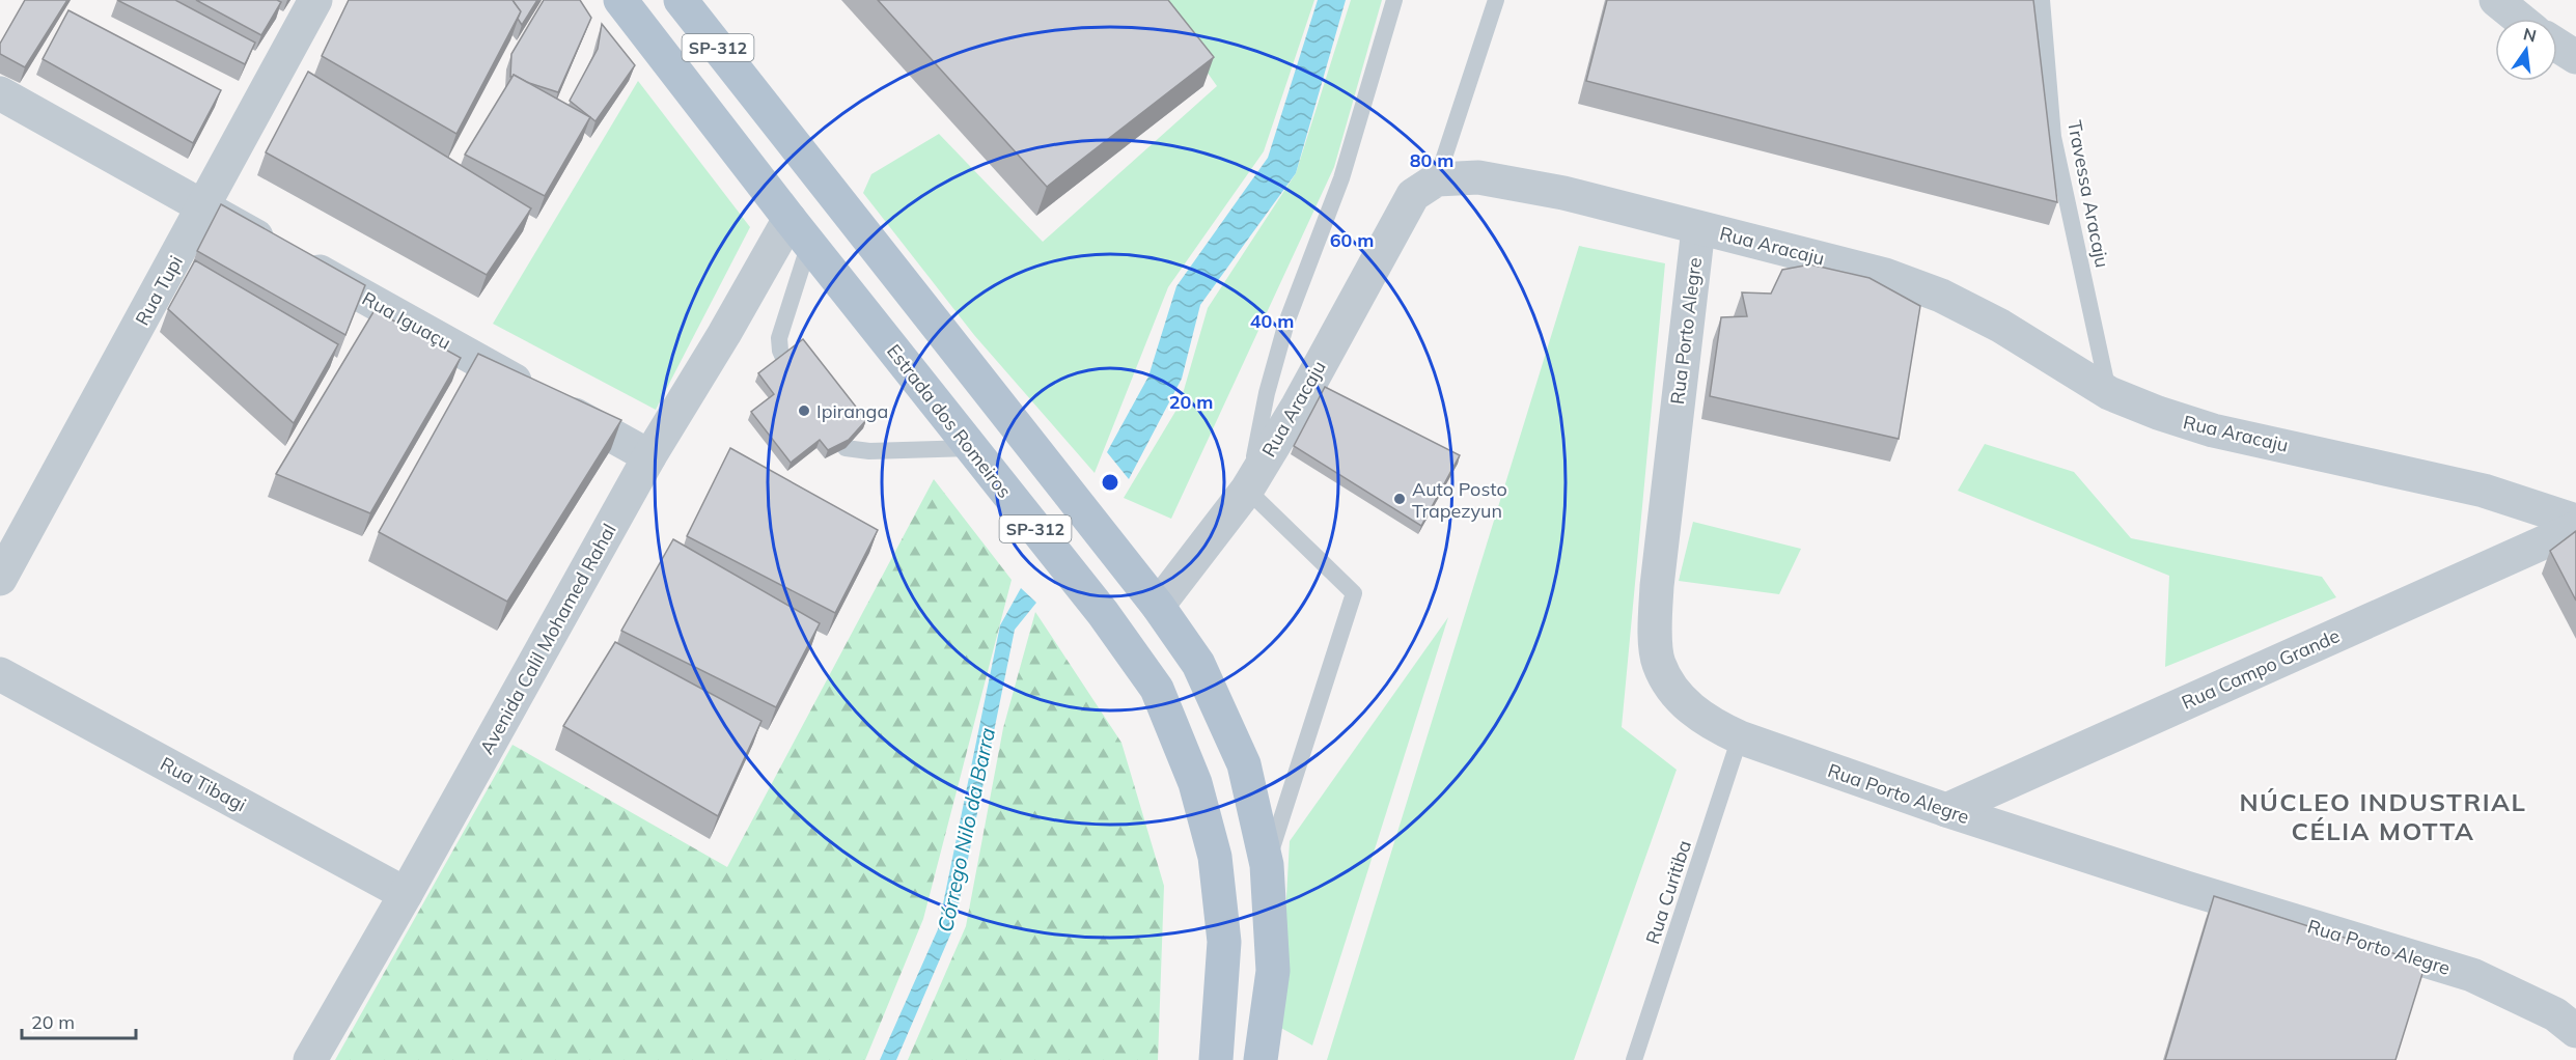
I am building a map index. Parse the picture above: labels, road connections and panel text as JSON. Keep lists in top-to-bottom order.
{
  "streets": {
    "main road": ["SP-312", "Estrada dos Romeiros"],
    "street": [
      "Rua Aracaju",
      "Rua Tupi",
      "Rua Iguaçu",
      "Rua Porto Alegre",
      "Avenida Calil Mohamed Rahal",
      "Rua Campo Grande",
      "Rua Tibagi"
    ],
    "lane": ["Travessa Aracaju", "Rua Curitiba"]
  },
  "crossings": [
    ["SP-312", "Rua Aracaju"],
    ["Travessa Aracaju", "Rua Aracaju"],
    ["Rua Aracaju", "Rua Porto Alegre"],
    ["Rua Tupi", "Rua Iguaçu"],
    ["Rua Iguaçu", "Avenida Calil Mohamed Rahal"],
    ["Rua Porto Alegre", "Rua Campo Grande"],
    ["Rua Porto Alegre", "Rua Curitiba"],
    ["Estrada dos Romeiros", "Avenida Calil Mohamed Rahal"],
    ["Avenida Calil Mohamed Rahal", "Rua Tibagi"]
  ],
  "districts": ["NÚCLEO INDUSTRIAL CÉLIA MOTTA"],
  "water": ["Córrego Nilo da Barra"],
  "places": ["Ipiranga", "Auto Posto Trapezyun"],
  "scale_bar": "20 m",
  "north": "top",
  "rings": [
    "80 m",
    "60 m",
    "40 m",
    "20 m"
  ]
}
